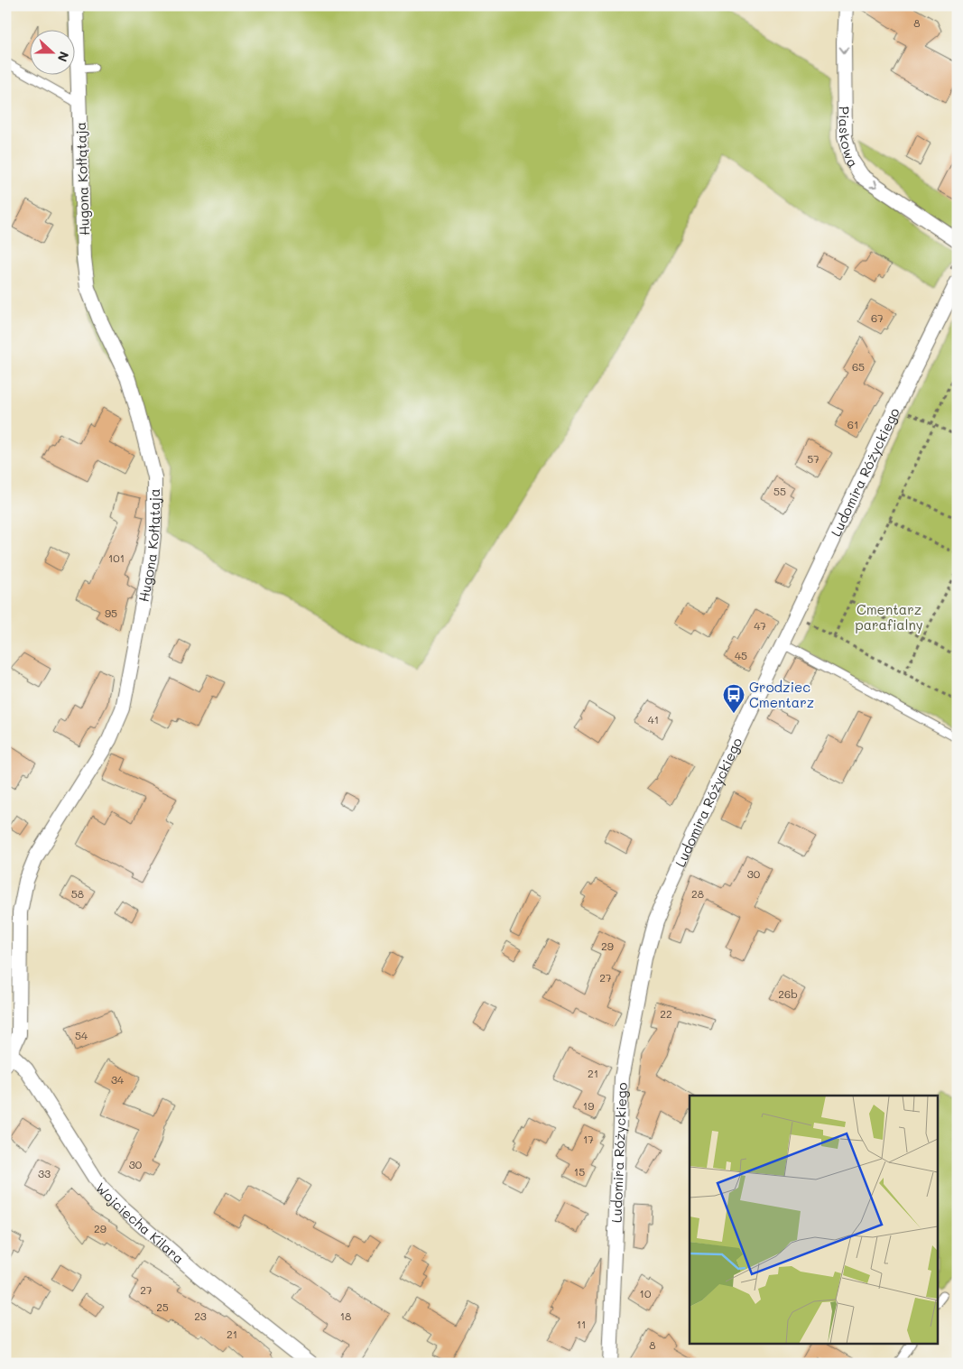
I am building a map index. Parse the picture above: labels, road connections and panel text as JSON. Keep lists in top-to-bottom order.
{
  "streets": {
    "street": [
      "Piaskowa",
      "Hugona Kołłątaja",
      "Ludomira Różyckiego",
      "Wojciecha Kilara"
    ]
  },
  "crossings": [
    ["Hugona Kołłątaja", "Wojciecha Kilara"]
  ],
  "one_way": ["Piaskowa"],
  "parks": ["Cmentarz parafialny"],
  "places": {
    "bus stop": ["Grodziec Cmentarz"]
  },
  "house_numbers": [
    "8",
    "67",
    "65",
    "61",
    "57",
    "55",
    "101",
    "95",
    "47",
    "45",
    "41",
    "30",
    "58",
    "28",
    "29",
    "27",
    "26b",
    "22",
    "54",
    "21",
    "34",
    "19",
    "17",
    "30",
    "15",
    "33",
    "29",
    "27",
    "10",
    "25",
    "23",
    "18",
    "11",
    "21",
    "8"
  ],
  "north": "right"
}
